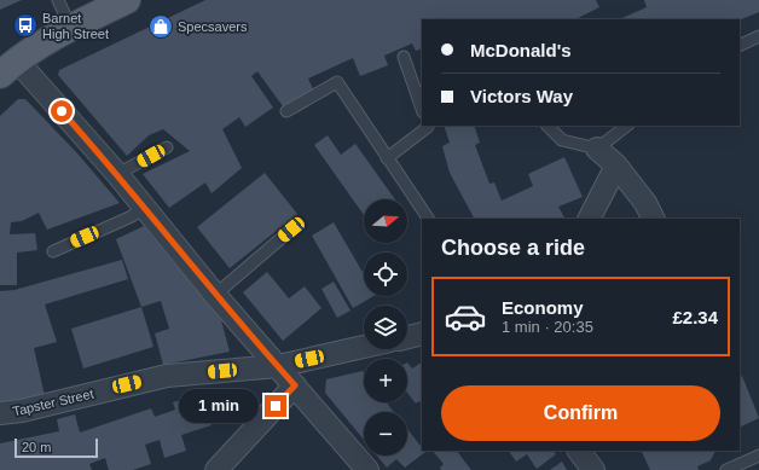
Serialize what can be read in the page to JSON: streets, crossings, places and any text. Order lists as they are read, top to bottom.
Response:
{
  "streets": {
    "street": ["Tapster Street"]
  },
  "places": {
    "bus stop": ["Barnet High Street"],
    "shop": ["Specsavers"]
  },
  "scale_bar": "20 m",
  "north": "right",
  "page": {
    "banner": ["McDonald's", "Victors Way"],
    "map_buttons": ["+", "−"],
    "heading": "Choose a ride",
    "list": [
      {
        "name": "Economy",
        "note": "1 min · 20:35",
        "value": "£2.34"
      }
    ],
    "buttons": "Confirm",
    "bubble": "1 min",
    "scale": "20 m"
  }
}
